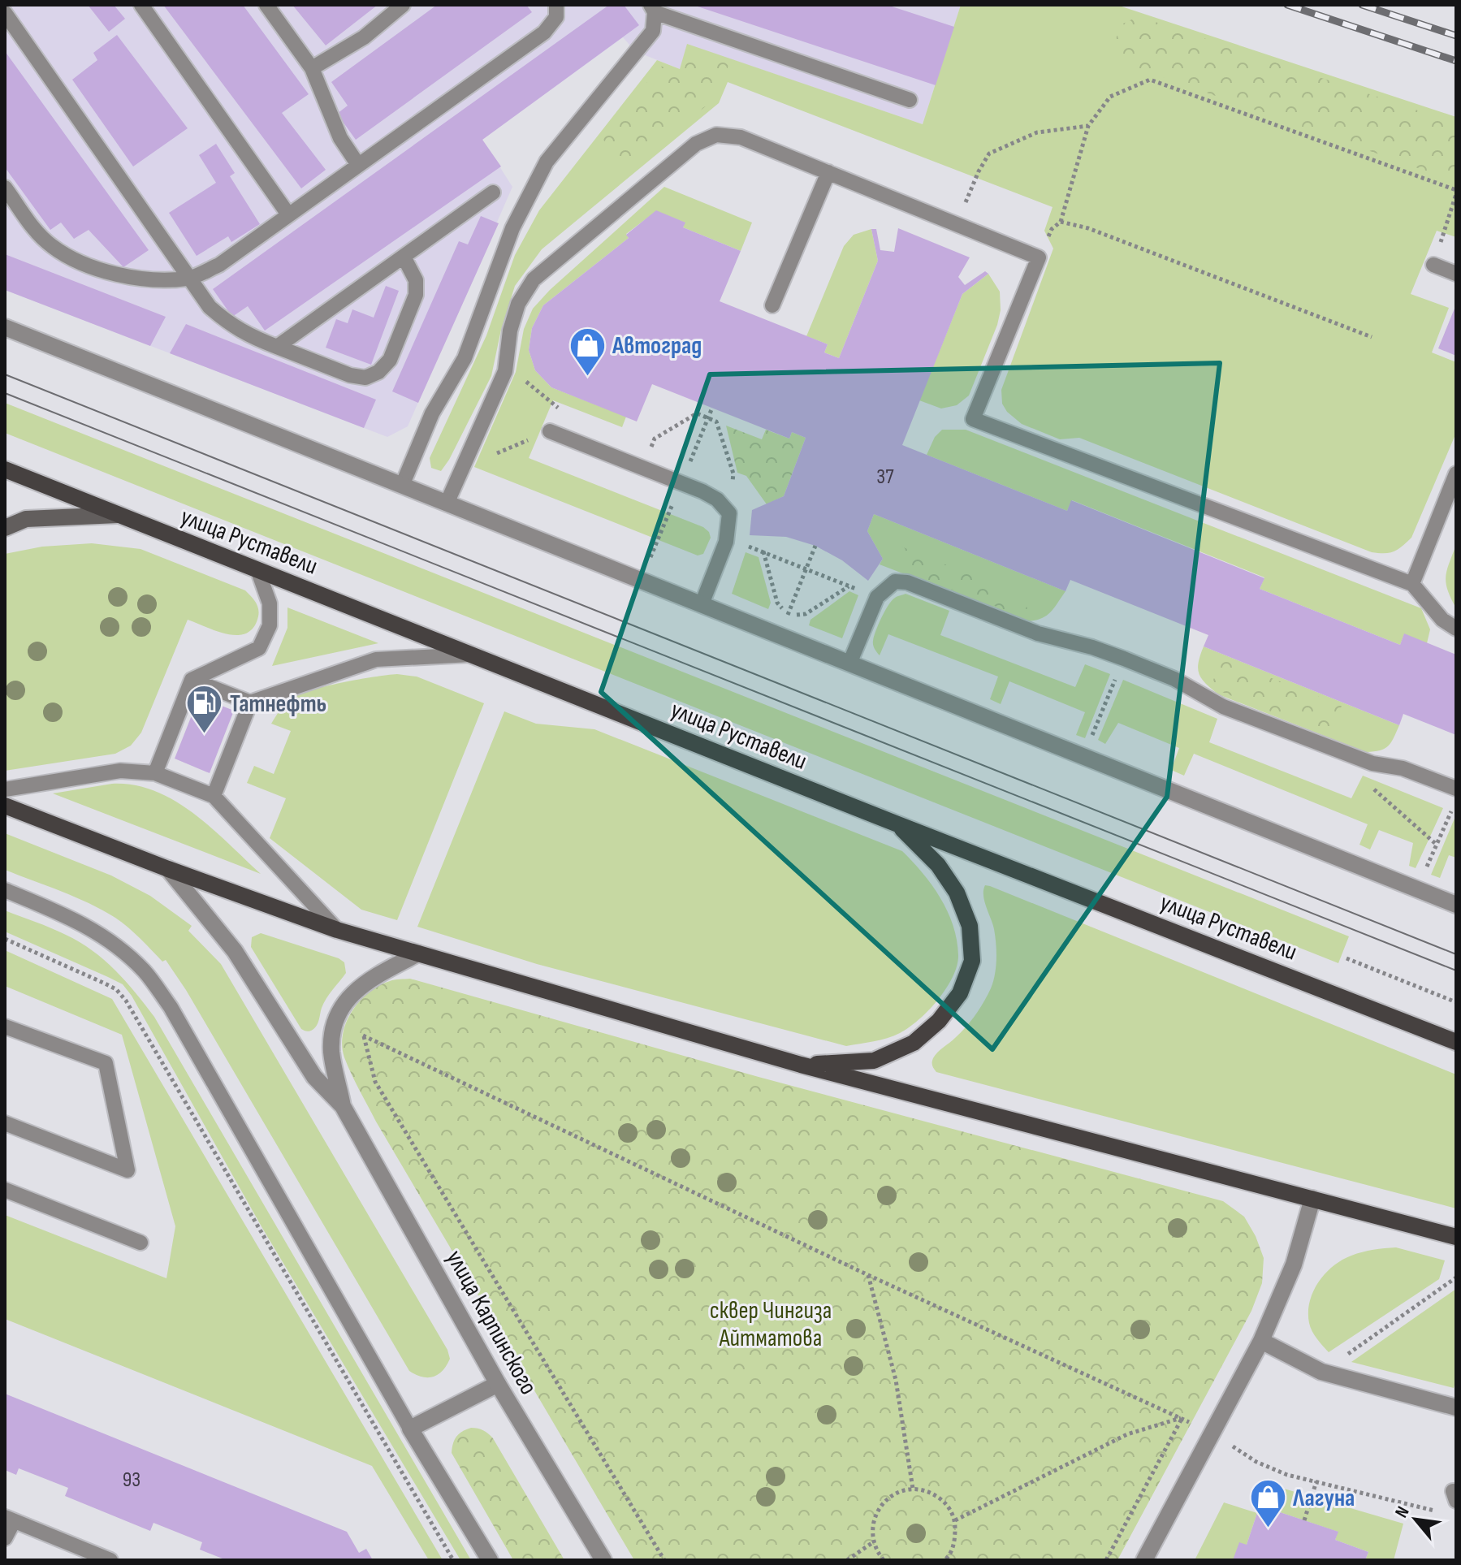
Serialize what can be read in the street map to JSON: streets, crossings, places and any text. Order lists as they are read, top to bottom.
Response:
{
  "streets": {
    "main road": ["улица Руставели"],
    "street": ["улица Карпинского"]
  },
  "parks": ["сквер Чингиза Айтматова"],
  "places": {
    "shop": ["Автоград", "Лагуна"],
    "fuel station": ["Татнефть"]
  },
  "house_numbers": ["37", "93"],
  "north": "top left"
}
